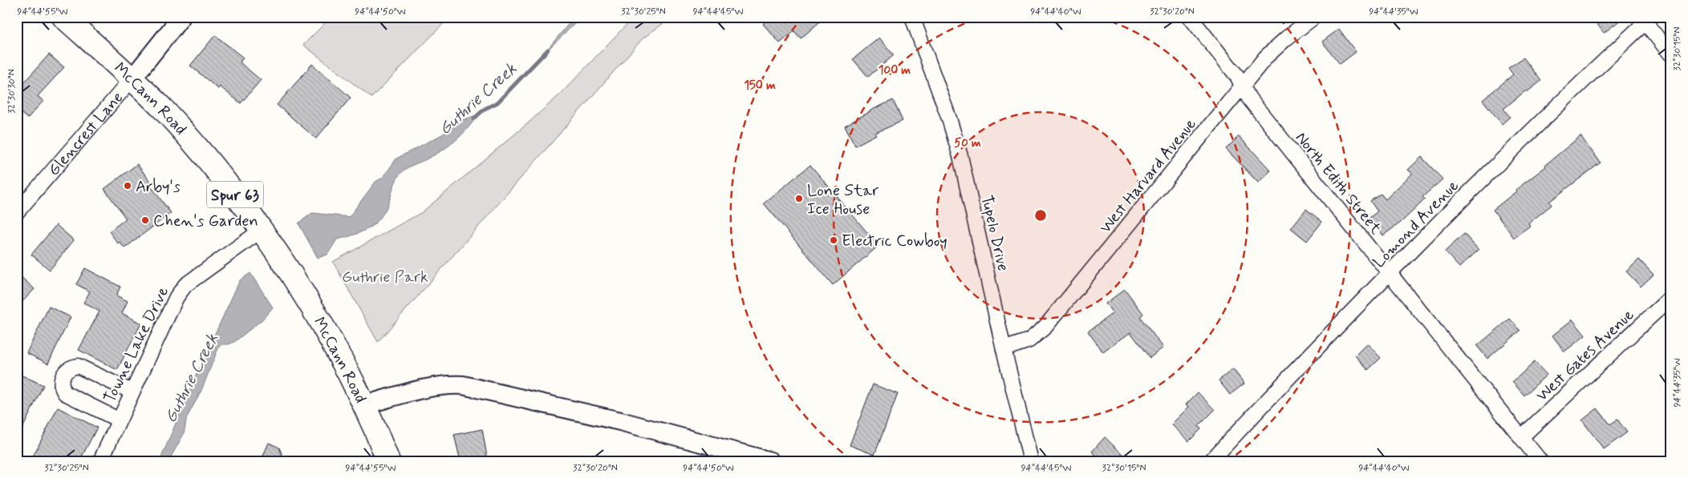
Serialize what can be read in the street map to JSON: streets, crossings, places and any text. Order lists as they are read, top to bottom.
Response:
{
  "streets": {
    "main road": ["McCann Road", "Spur 63"],
    "street": [
      "Glencrest Lane",
      "West Harvard Avenue",
      "North Edith Street",
      "Lomond Avenue",
      "Tupelo Drive",
      "Towne Lake Drive",
      "West Gates Avenue"
    ]
  },
  "crossings": [
    ["McCann Road", "Glencrest Lane"],
    ["McCann Road", "Spur 63"],
    ["McCann Road", "Towne Lake Drive"],
    ["West Harvard Avenue", "North Edith Street"],
    ["West Harvard Avenue", "Tupelo Drive"],
    ["North Edith Street", "Lomond Avenue"],
    ["North Edith Street", "West Gates Avenue"]
  ],
  "water": ["Guthrie Creek"],
  "parks": ["Guthrie Park"],
  "places": [
    "Arby's",
    "Lone Star Ice House",
    "Chen's Garden",
    "Electric Cowboy"
  ],
  "coordinates": [
    "94°44'55\"W",
    "94°44'50\"W",
    "32°30'25\"N",
    "94°44'45\"W",
    "94°44'40\"W",
    "32°30'20\"N",
    "94°44'35\"W",
    "32°30'15\"N",
    "32°30'30\"N"
  ],
  "rings": ["100 m", "150 m", "50 m"]
}
